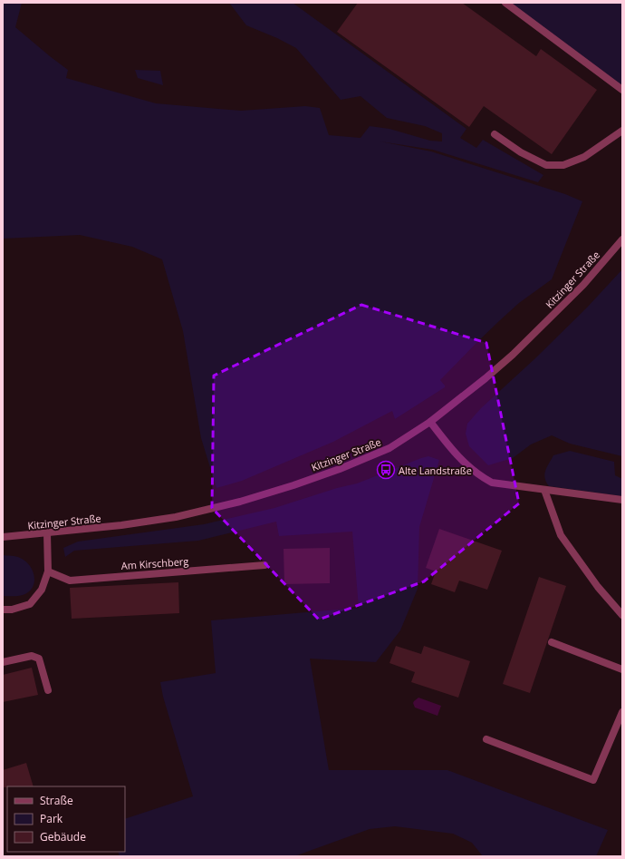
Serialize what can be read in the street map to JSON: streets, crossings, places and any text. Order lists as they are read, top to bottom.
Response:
{
  "streets": {
    "street": ["Kitzinger Straße", "Am Kirschberg"]
  },
  "places": {
    "bus stop": ["Alte Landstraße"]
  },
  "legend": ["Straße", "Park", "Gebäude"]
}
